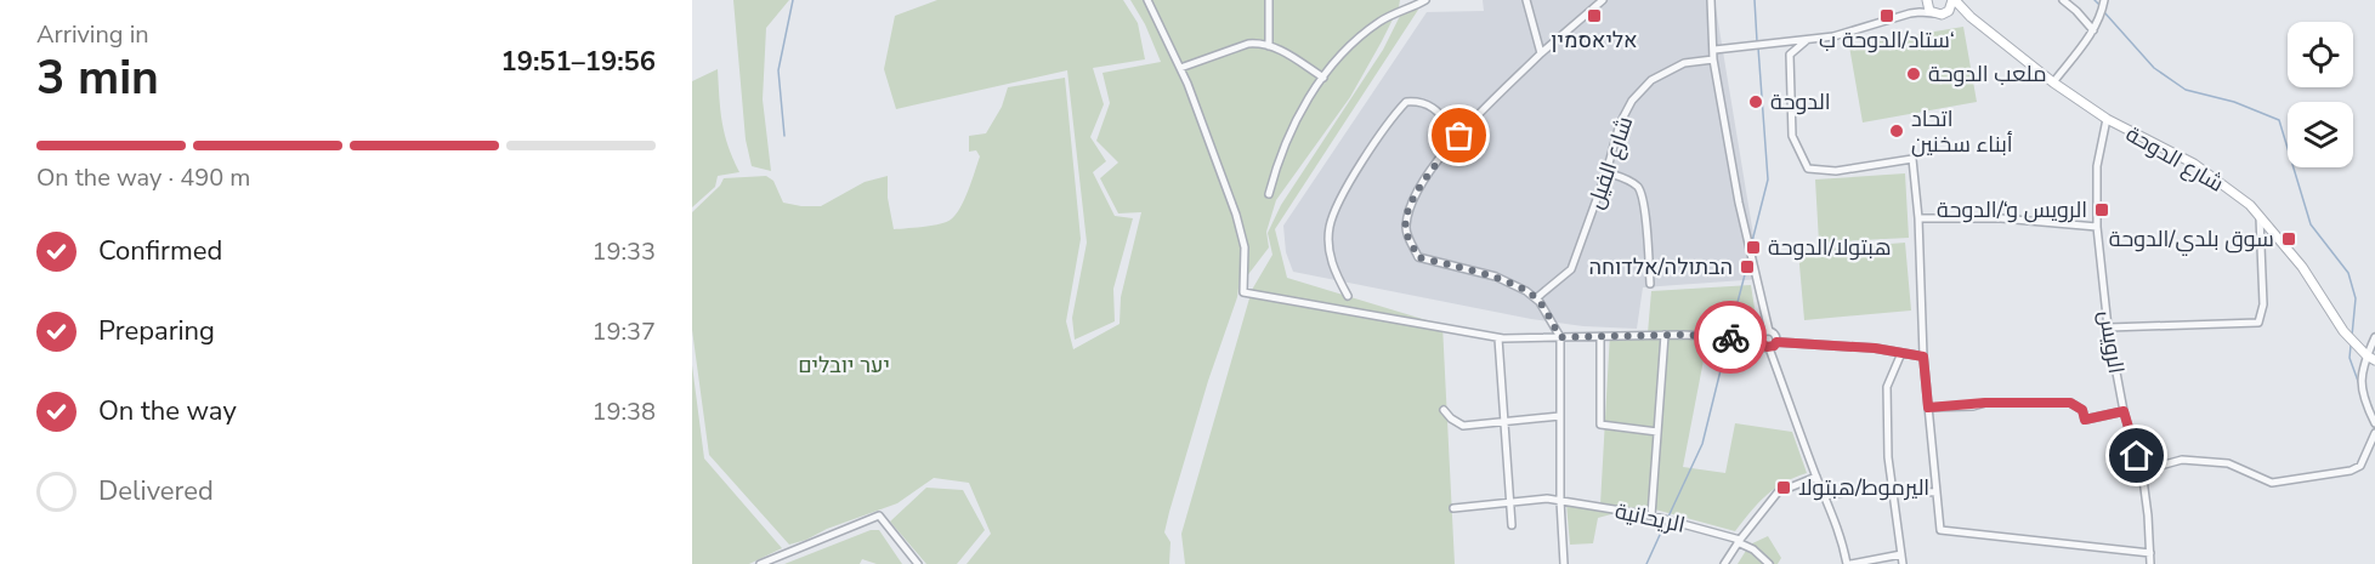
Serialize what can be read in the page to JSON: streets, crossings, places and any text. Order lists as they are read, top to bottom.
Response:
{
  "streets": {
    "street": [
      "شارع الدوحة",
      "شارع الفيل",
      "الرويس",
      "الريحانية"
    ]
  },
  "crossings": [
    ["شارع الدوحة", "الرويس"]
  ],
  "parks": ["יער יובלים"],
  "places": {
    "transit": [
      "אליאסמין",
      "ستاد/الدوحة ب‘",
      "الرويس و‘/الدوحة",
      "سوق بلدي/الدوحة",
      "هبتولا/الدوحة",
      "הבתולה/אלדוחה",
      "اليرموط/هبتولا"
    ],
    "other": ["ملعب الدوحة", "الدوحة", "اتحاد أبناء سخنين"]
  },
  "page": {
    "heading": ["3 min", "Arriving in", "19:51–19:56"],
    "bar": "On the way · 490 m",
    "list": [
      ["Confirmed", "19:33"],
      ["Preparing", "19:37"],
      ["On the way", "19:38"],
      "Delivered"
    ]
  }
}
